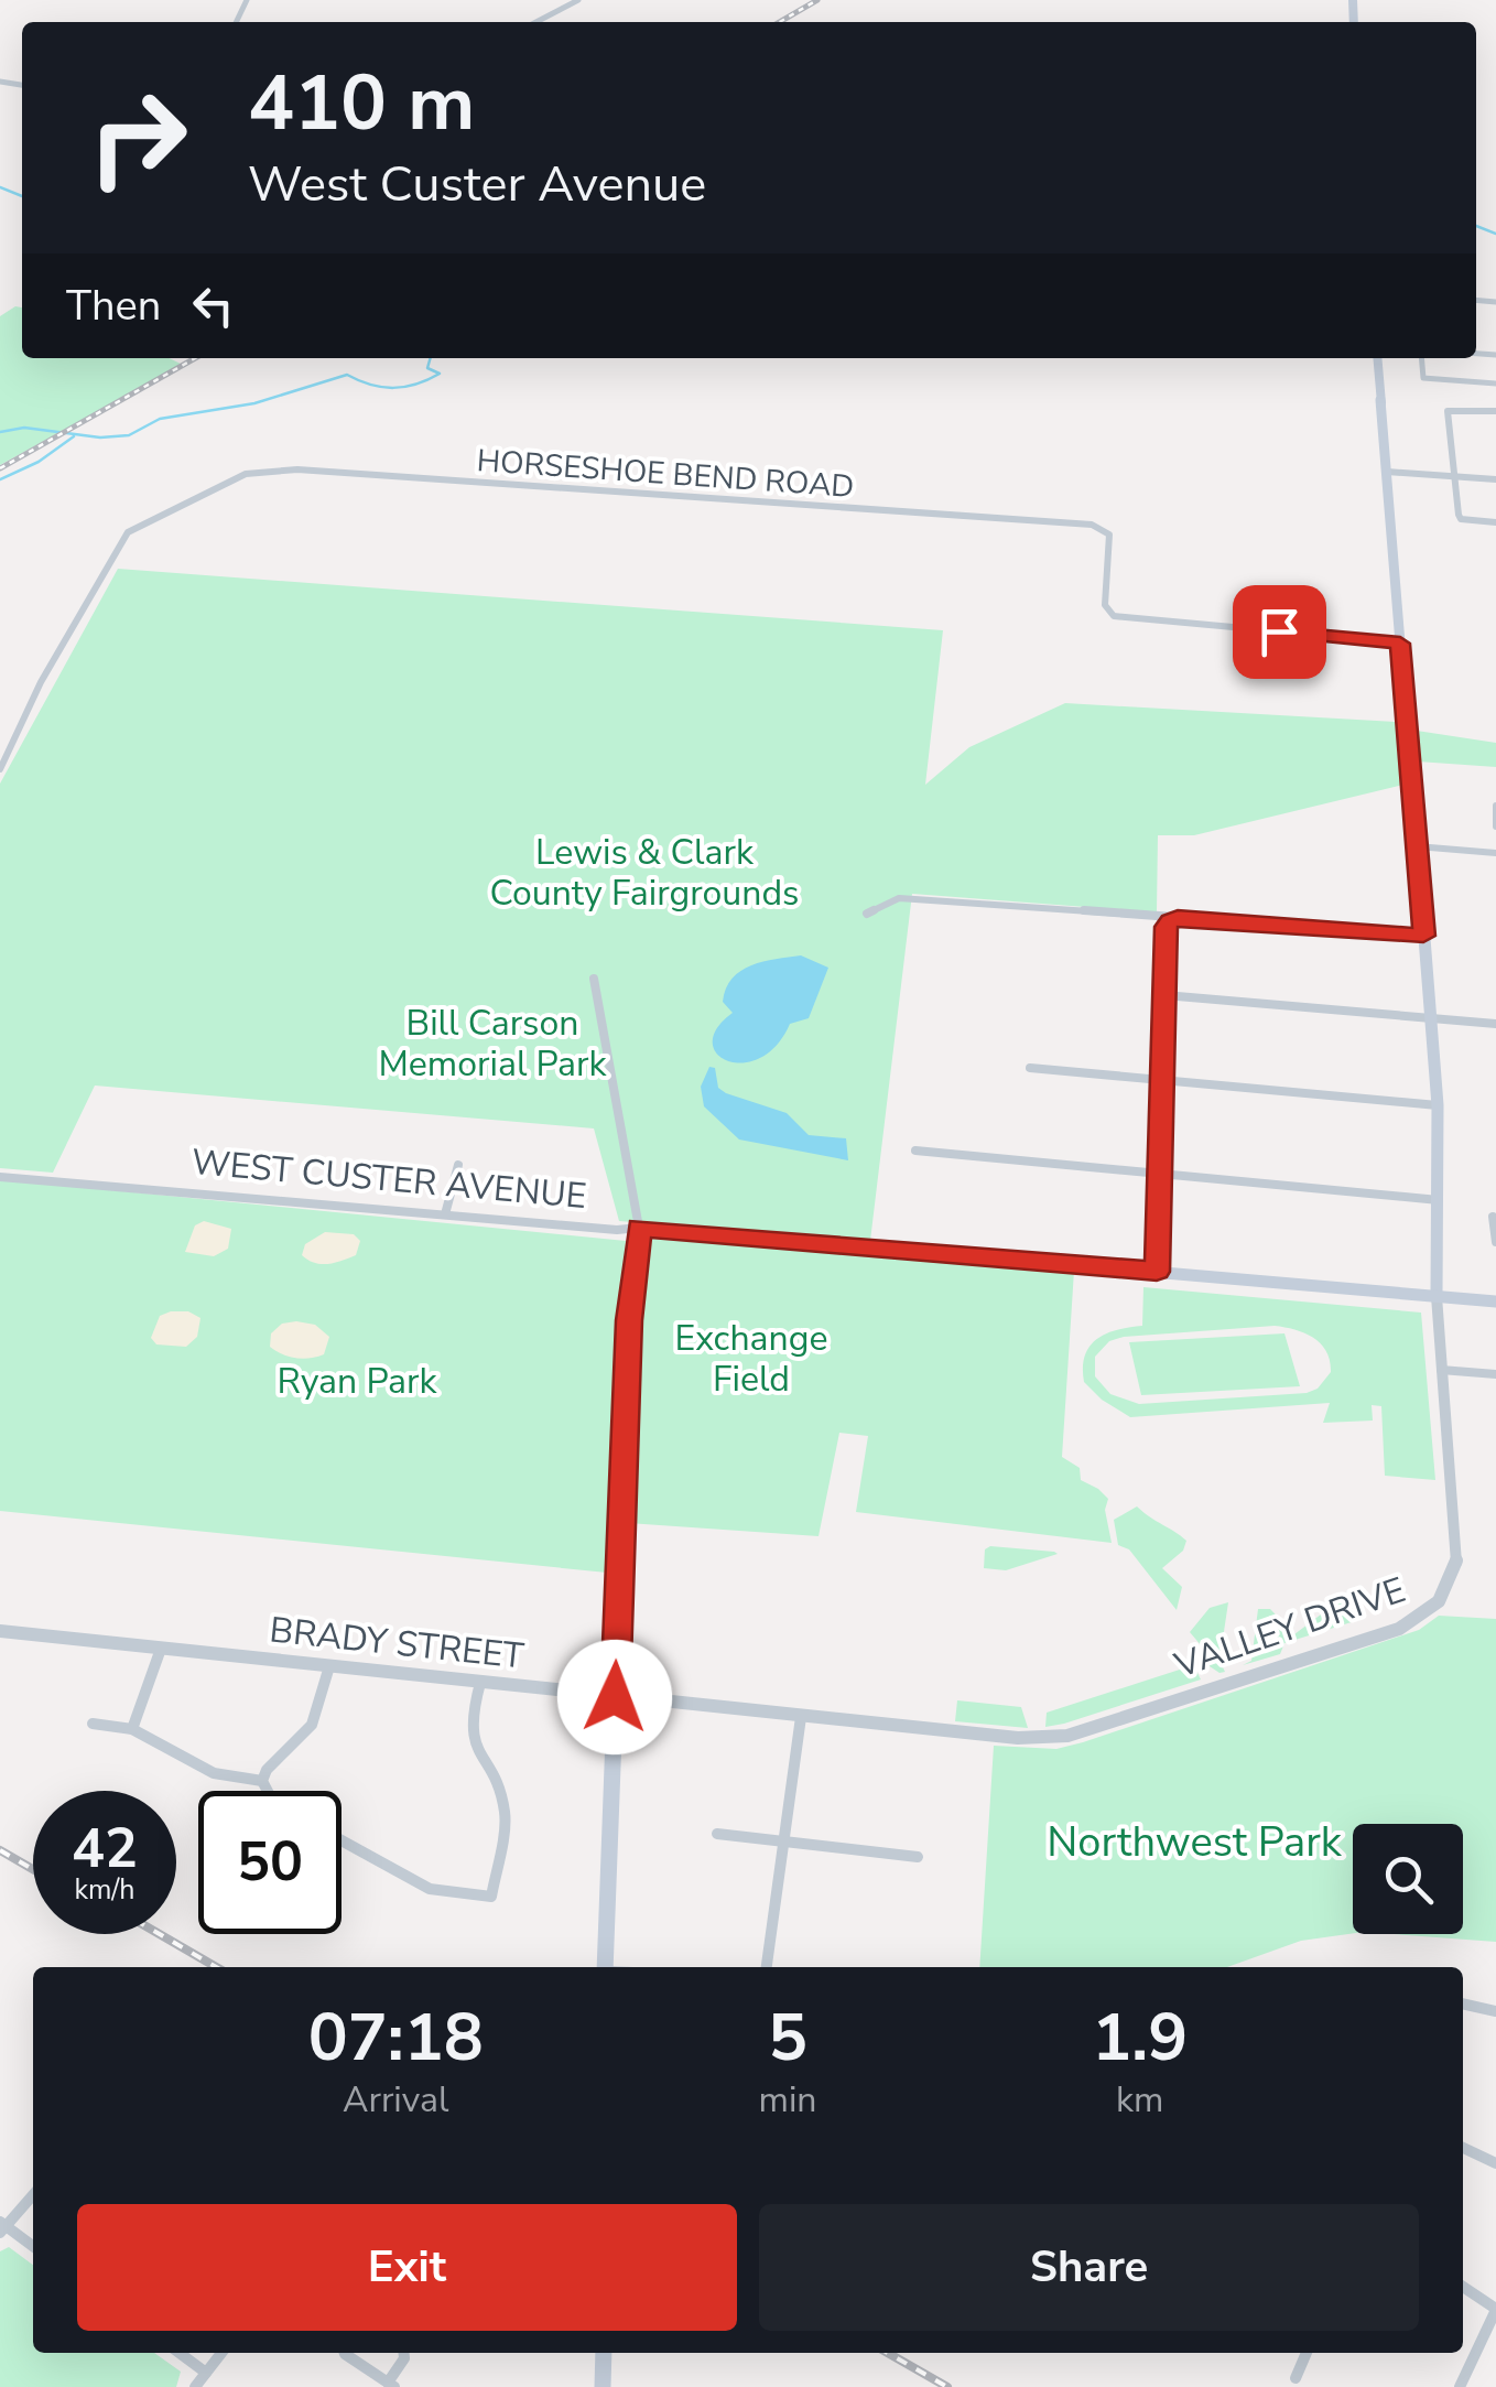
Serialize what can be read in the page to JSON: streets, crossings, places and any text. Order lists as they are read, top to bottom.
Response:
{
  "streets": {
    "main road": ["WEST CUSTER AVENUE"],
    "street": ["HORSESHOE BEND ROAD", "VALLEY DRIVE", "BRADY STREET"]
  },
  "crossings": [
    ["WEST CUSTER AVENUE", "VALLEY DRIVE"],
    ["VALLEY DRIVE", "BRADY STREET"]
  ],
  "parks": [
    "Lewis & Clark County Fairgrounds",
    "Bill Carson Memorial Park",
    "Exchange Field",
    "Ryan Park",
    "Northwest Park"
  ],
  "page": {
    "turn": ["410 m", "West Custer Avenue"],
    "then": "Then",
    "speed": "42 km/h",
    "limit": "50",
    "eta": [
      "07:18",
      "Arrival",
      "5",
      "min",
      "1.9",
      "km"
    ],
    "buttons": ["Exit", "Share"]
  }
}
